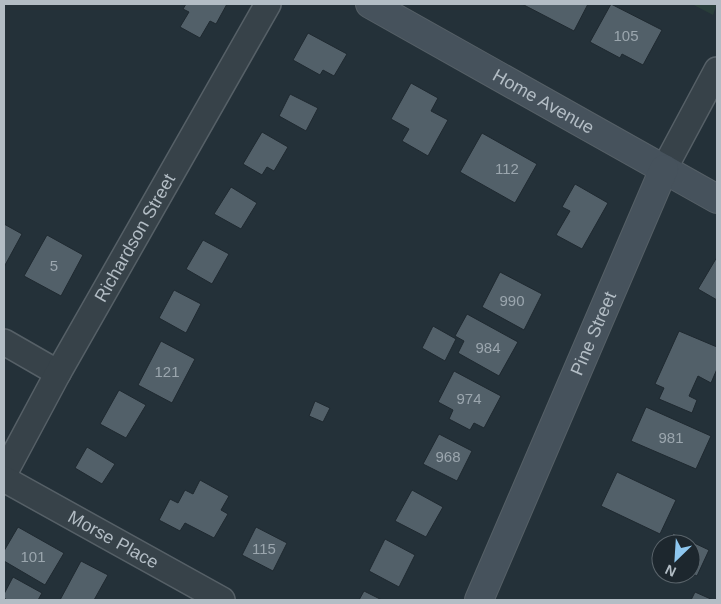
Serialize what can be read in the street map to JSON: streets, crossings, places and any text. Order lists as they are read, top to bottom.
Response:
{
  "streets": {
    "main road": ["Home Avenue", "Pine Street"],
    "street": ["Richardson Street", "Morse Place"]
  },
  "crossings": [
    ["Home Avenue", "Pine Street"]
  ],
  "house_numbers": [
    "105",
    "112",
    "5",
    "990",
    "984",
    "121",
    "974",
    "981",
    "968",
    "115",
    "101"
  ],
  "north": "bottom left"
}
